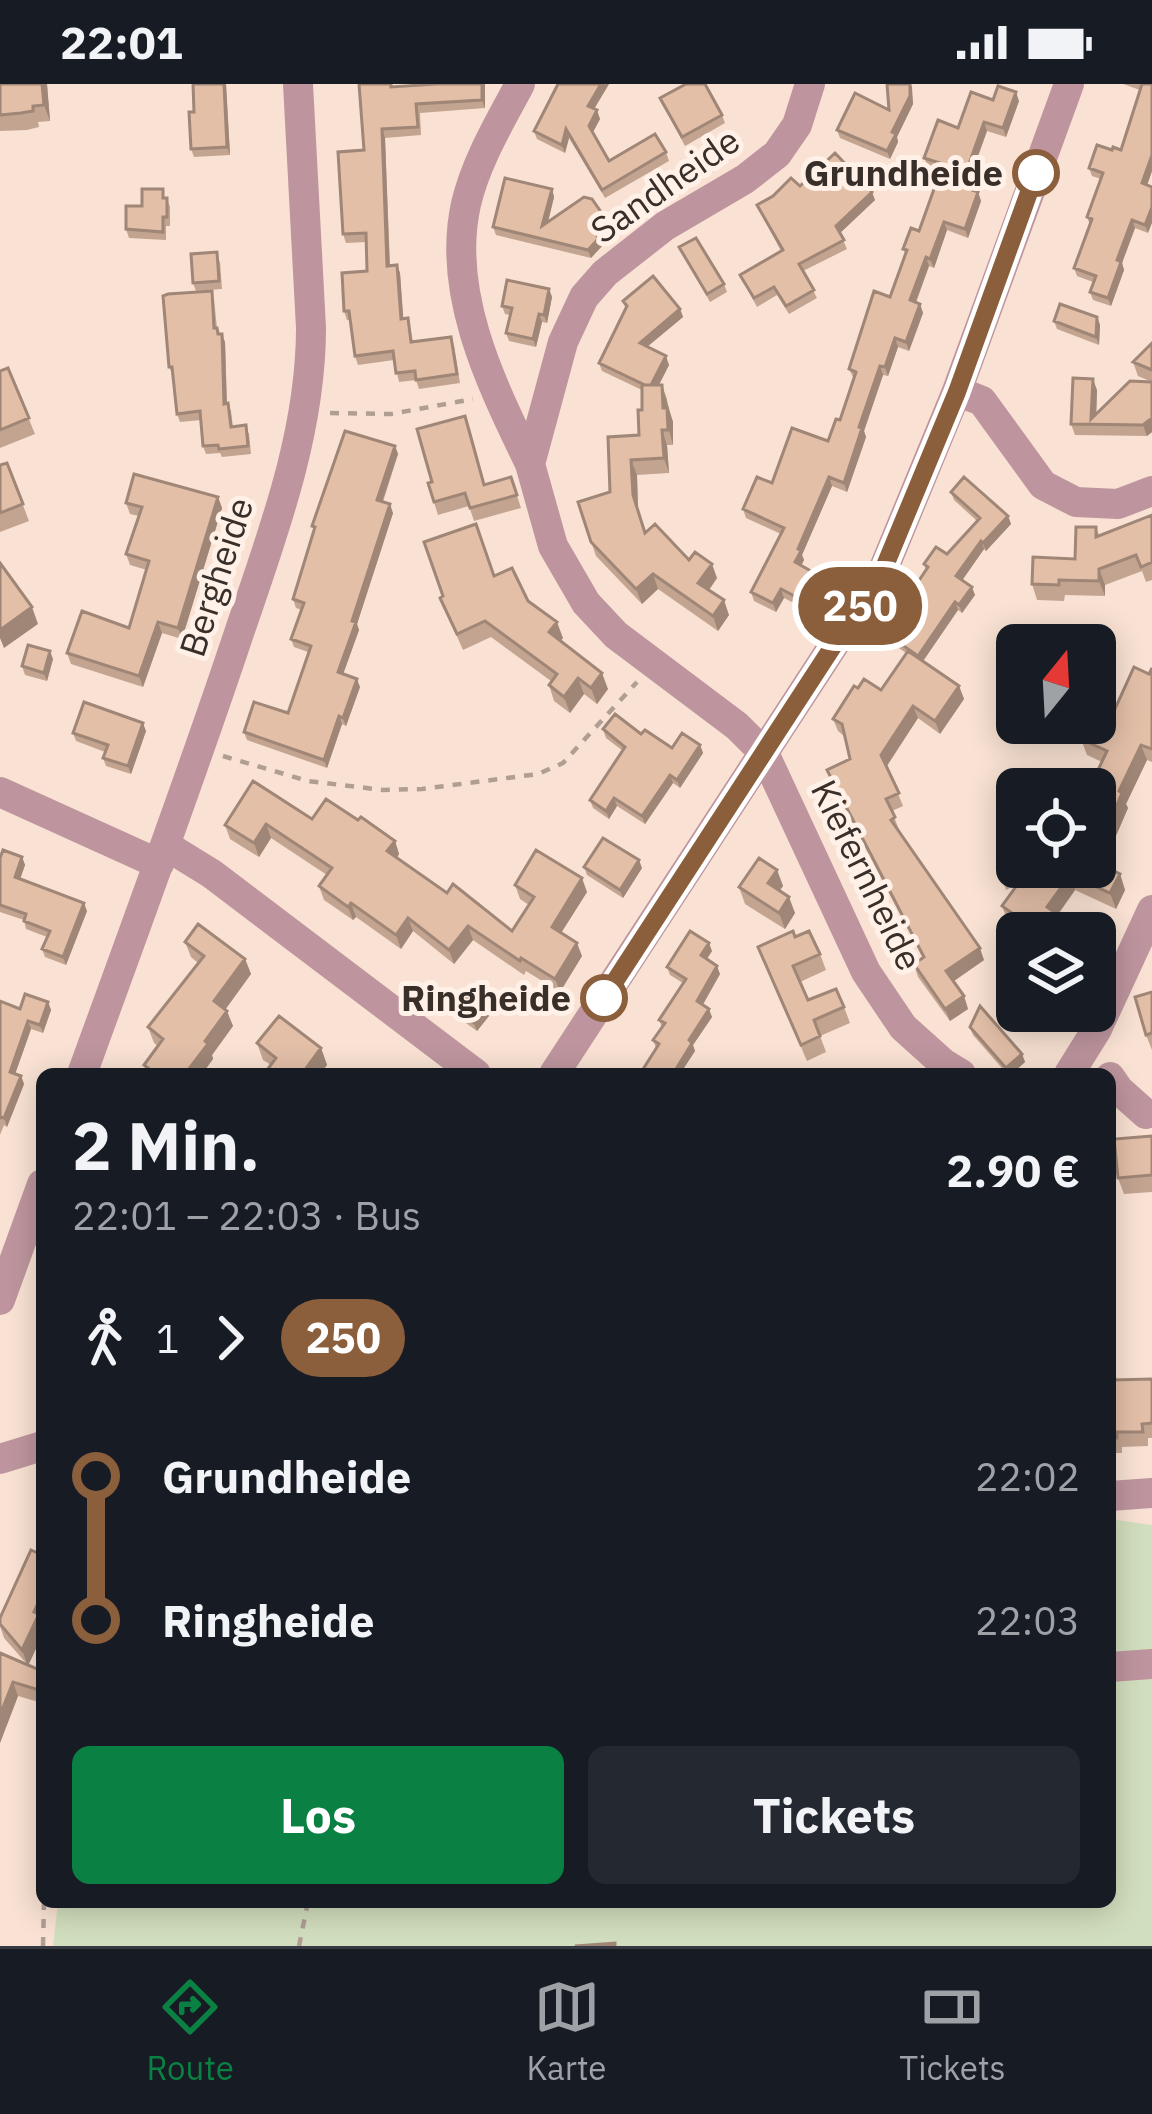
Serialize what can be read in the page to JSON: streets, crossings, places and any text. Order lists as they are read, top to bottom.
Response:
{
  "streets": {
    "street": ["Sandheide", "Bergheide", "Kiefernheide"]
  },
  "crossings": [
    ["Sandheide", "Kiefernheide"]
  ],
  "places": ["Grundheide", "Ringheide"],
  "lines": ["bus line 250"],
  "north": "top",
  "page": {
    "status": "22:01",
    "on_map": "250",
    "heading": ["2 Min.", "22:01 – 22:03 · Bus", "2.90 €"],
    "legs": ["1", "250"],
    "list": [
      {
        "name": "Grundheide",
        "value": "22:02"
      },
      {
        "name": "Ringheide",
        "value": "22:03"
      }
    ],
    "buttons": ["Los", "Tickets"],
    "tabs": ["Route", "Karte", "Tickets"]
  }
}
